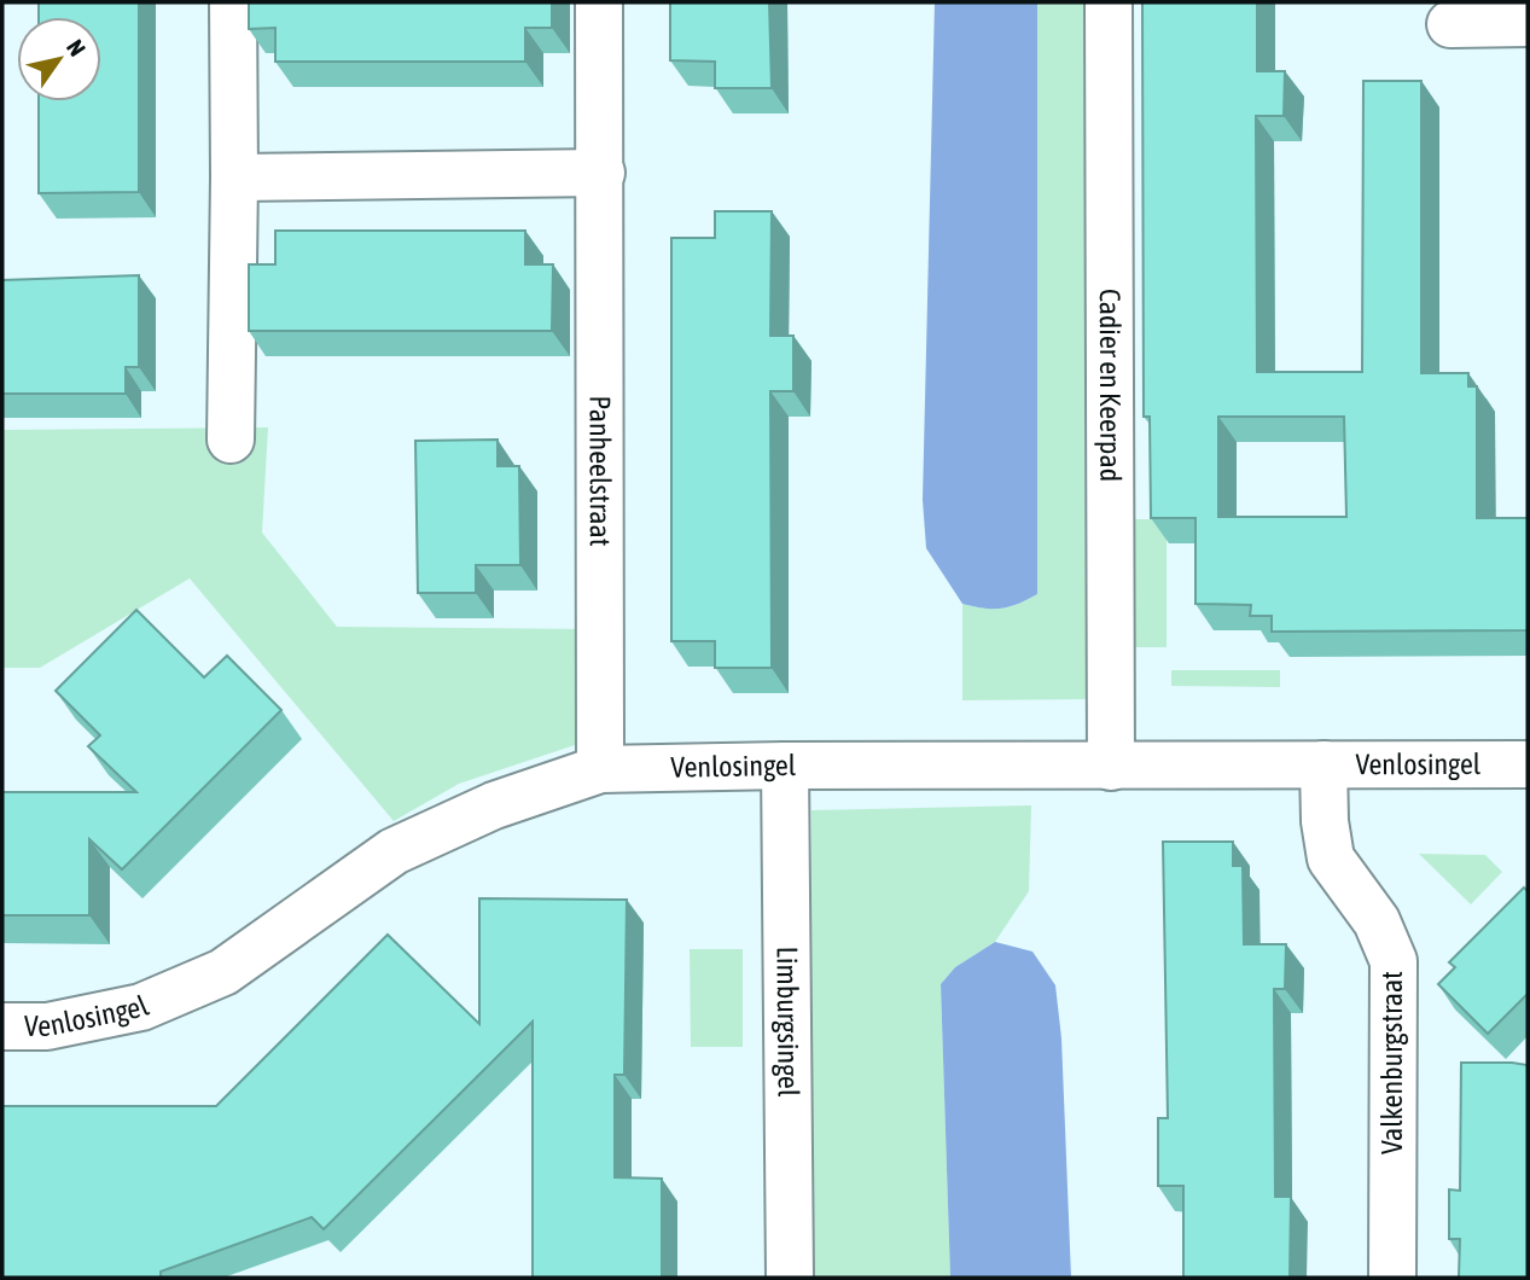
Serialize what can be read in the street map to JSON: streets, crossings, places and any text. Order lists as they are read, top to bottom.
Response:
{
  "streets": {
    "street": [
      "Cadier en Keerpad",
      "Panheelstraat",
      "Venlosingel",
      "Limburgsingel",
      "Valkenburgstraat"
    ]
  },
  "crossings": [
    ["Cadier en Keerpad", "Venlosingel"],
    ["Panheelstraat", "Venlosingel"],
    ["Venlosingel", "Limburgsingel"],
    ["Venlosingel", "Valkenburgstraat"]
  ],
  "north": "top right"
}
